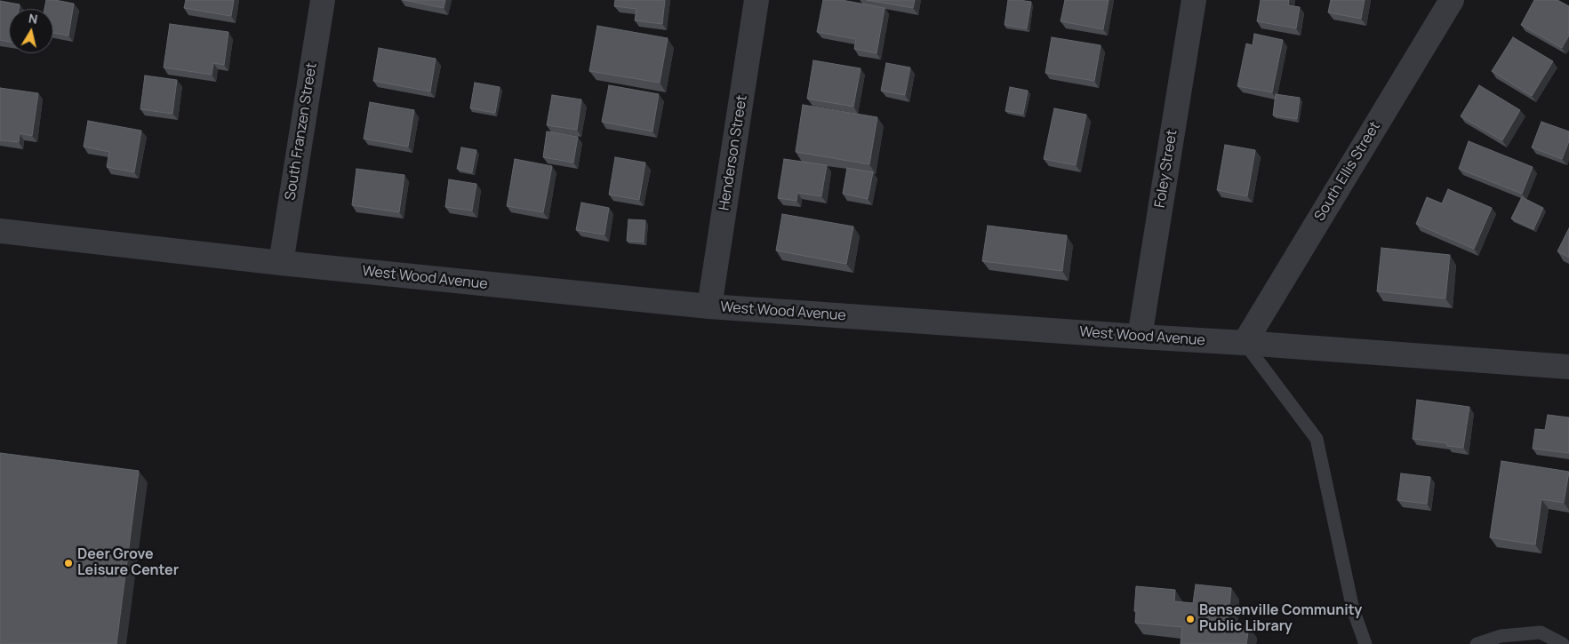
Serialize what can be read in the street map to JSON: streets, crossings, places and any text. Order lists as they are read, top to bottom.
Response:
{
  "streets": {
    "street": [
      "South Franzen Street",
      "Henderson Street",
      "Foley Street",
      "South Ellis Street",
      "West Wood Avenue"
    ]
  },
  "crossings": [
    ["South Franzen Street", "West Wood Avenue"],
    ["Henderson Street", "West Wood Avenue"],
    ["Foley Street", "West Wood Avenue"],
    ["South Ellis Street", "West Wood Avenue"]
  ],
  "places": ["Deer Grove Leisure Center", "Bensenville Community Public Library"],
  "north": "top"
}
